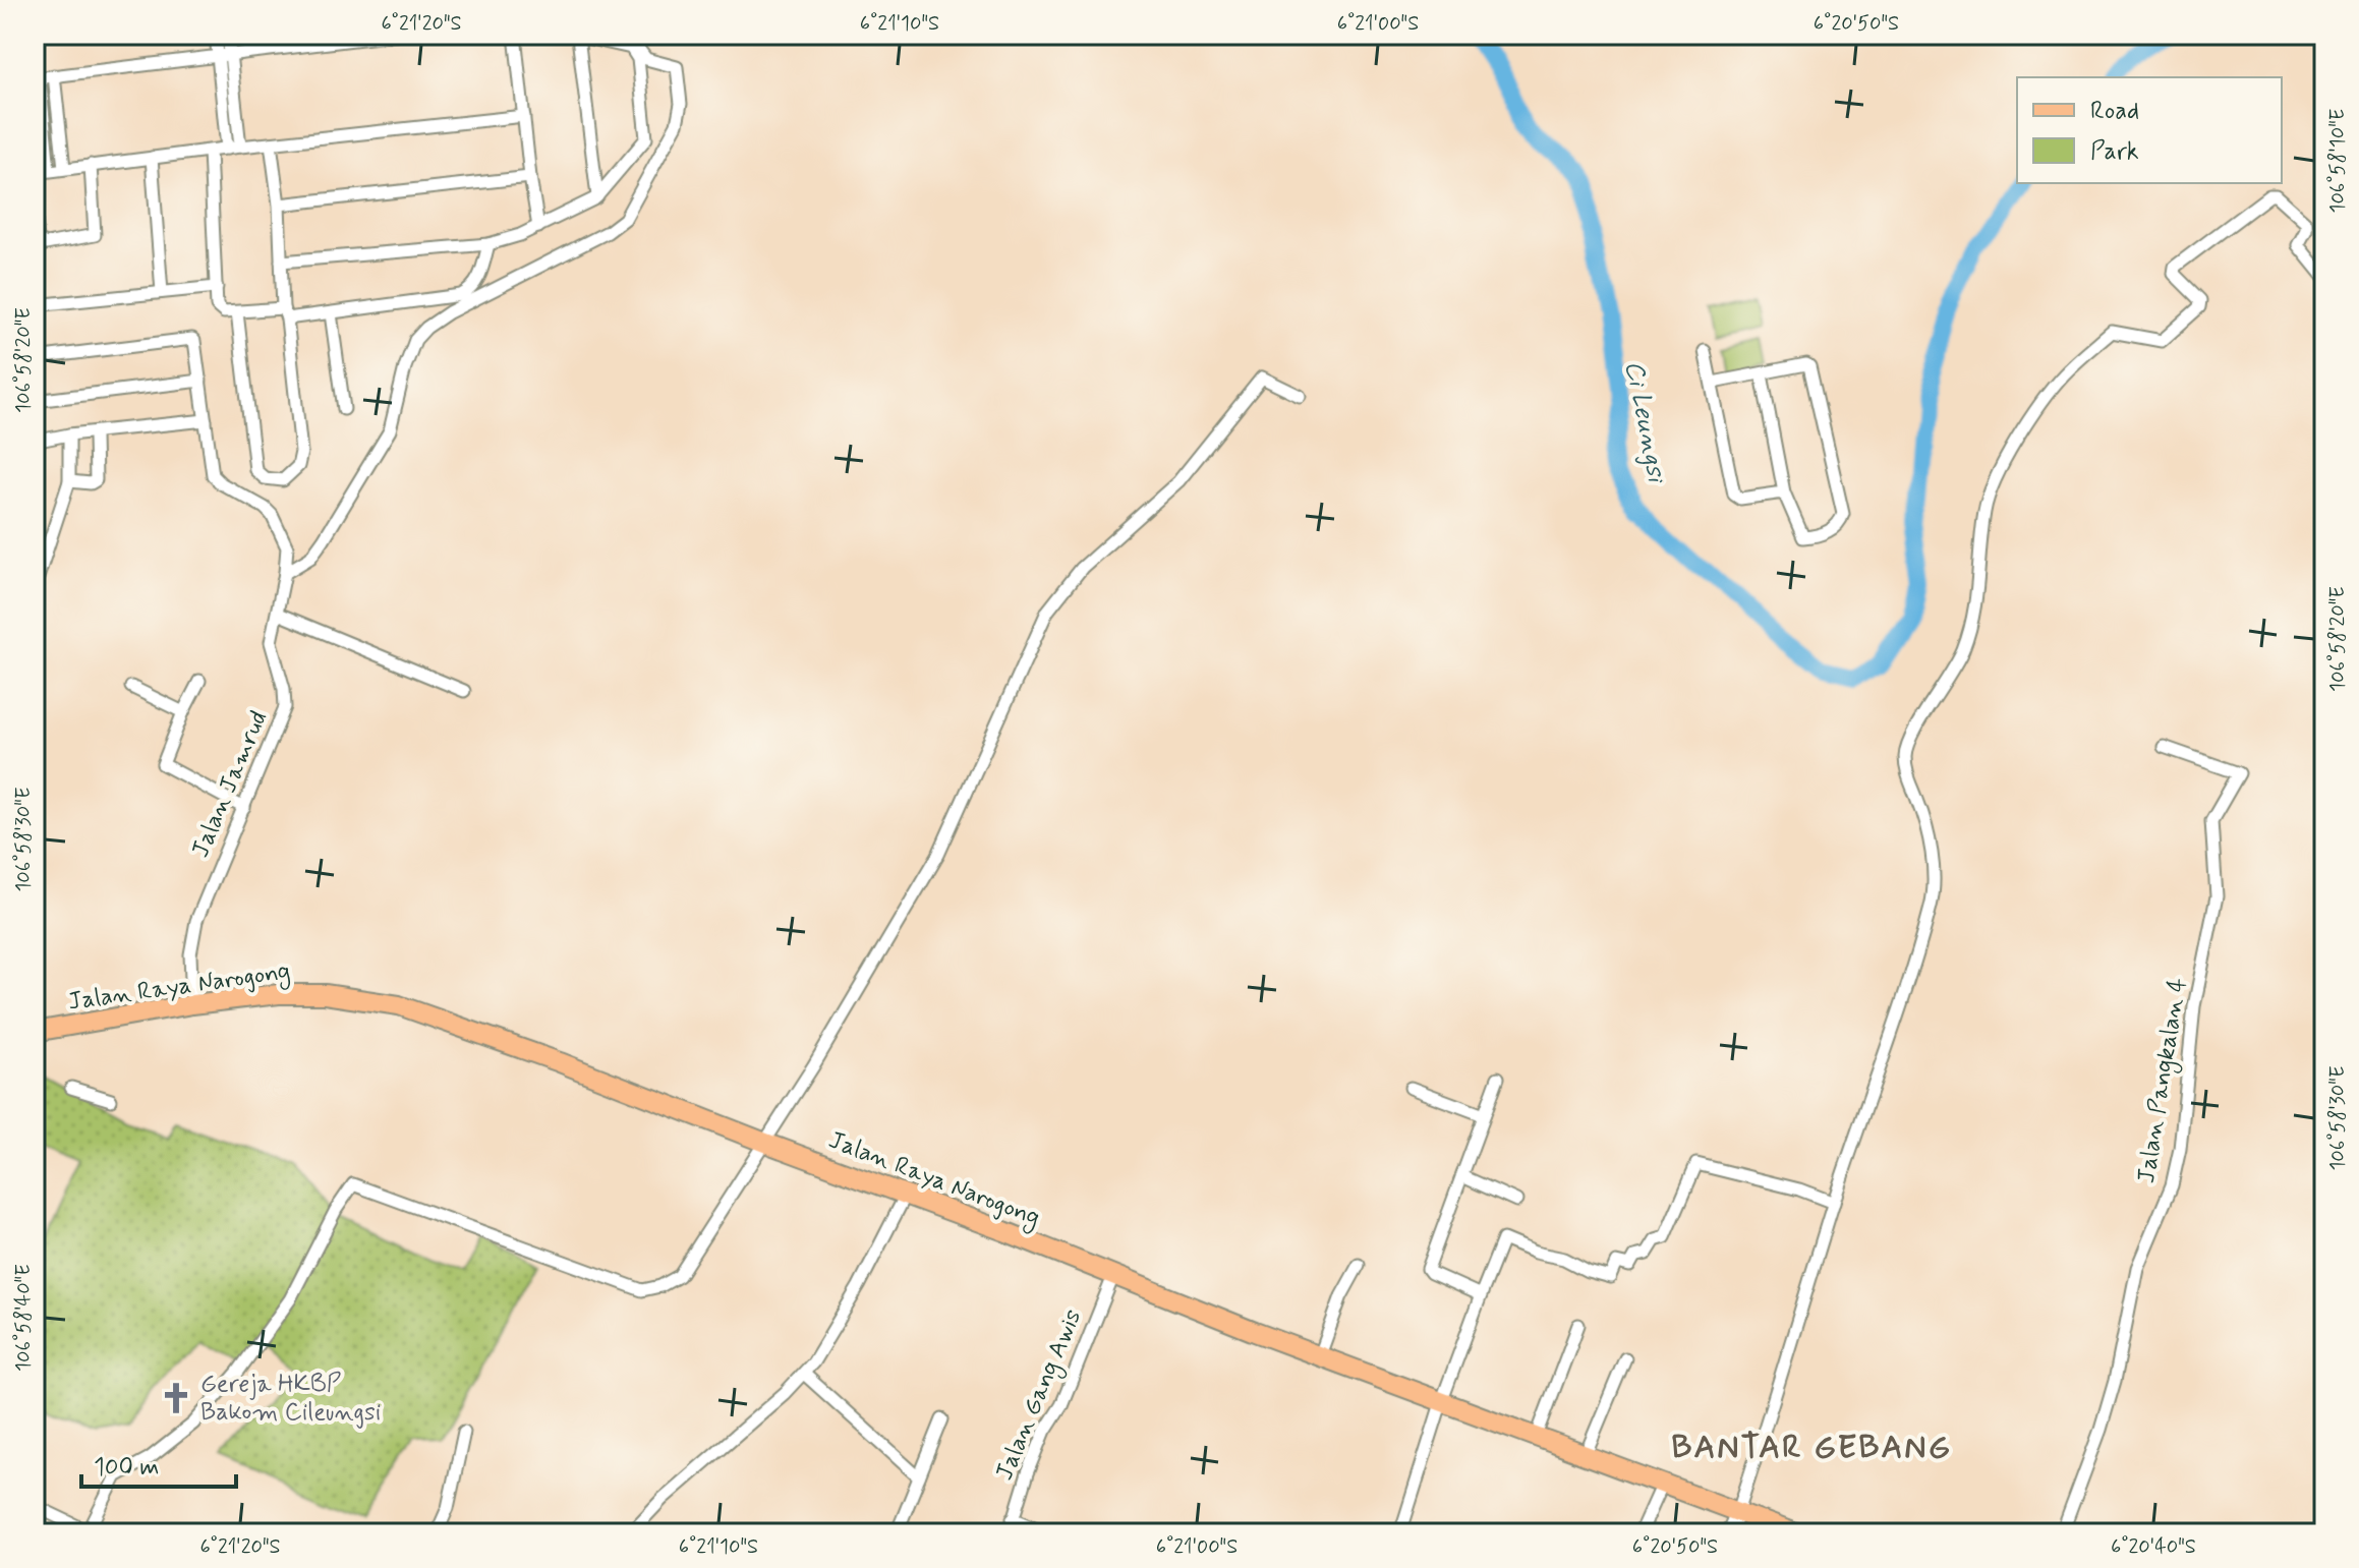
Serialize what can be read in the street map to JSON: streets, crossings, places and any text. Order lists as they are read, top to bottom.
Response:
{
  "streets": {
    "main road": ["Jalan Raya Narogong"],
    "street": ["Jalan Jamrud", "Jalan Pangkalan 4", "Jalan Gang Awis"]
  },
  "crossings": [
    ["Jalan Jamrud", "Jalan Raya Narogong"],
    ["Jalan Raya Narogong", "Jalan Gang Awis"]
  ],
  "districts": ["BANTAR GEBANG"],
  "water": ["Ci Leungsi"],
  "places": {
    "church": ["Gereja HKBP Bakom Cileungsi"]
  },
  "legend": ["Road", "Park"],
  "scale_bar": "100 m",
  "coordinates": [
    "6°21'20\"S",
    "6°21'10\"S",
    "6°21'00\"S",
    "6°20'50\"S",
    "106°58'10\"E",
    "106°58'20\"E",
    "106°58'30\"E",
    "106°58'40\"E",
    "6°20'40\"S"
  ]
}
